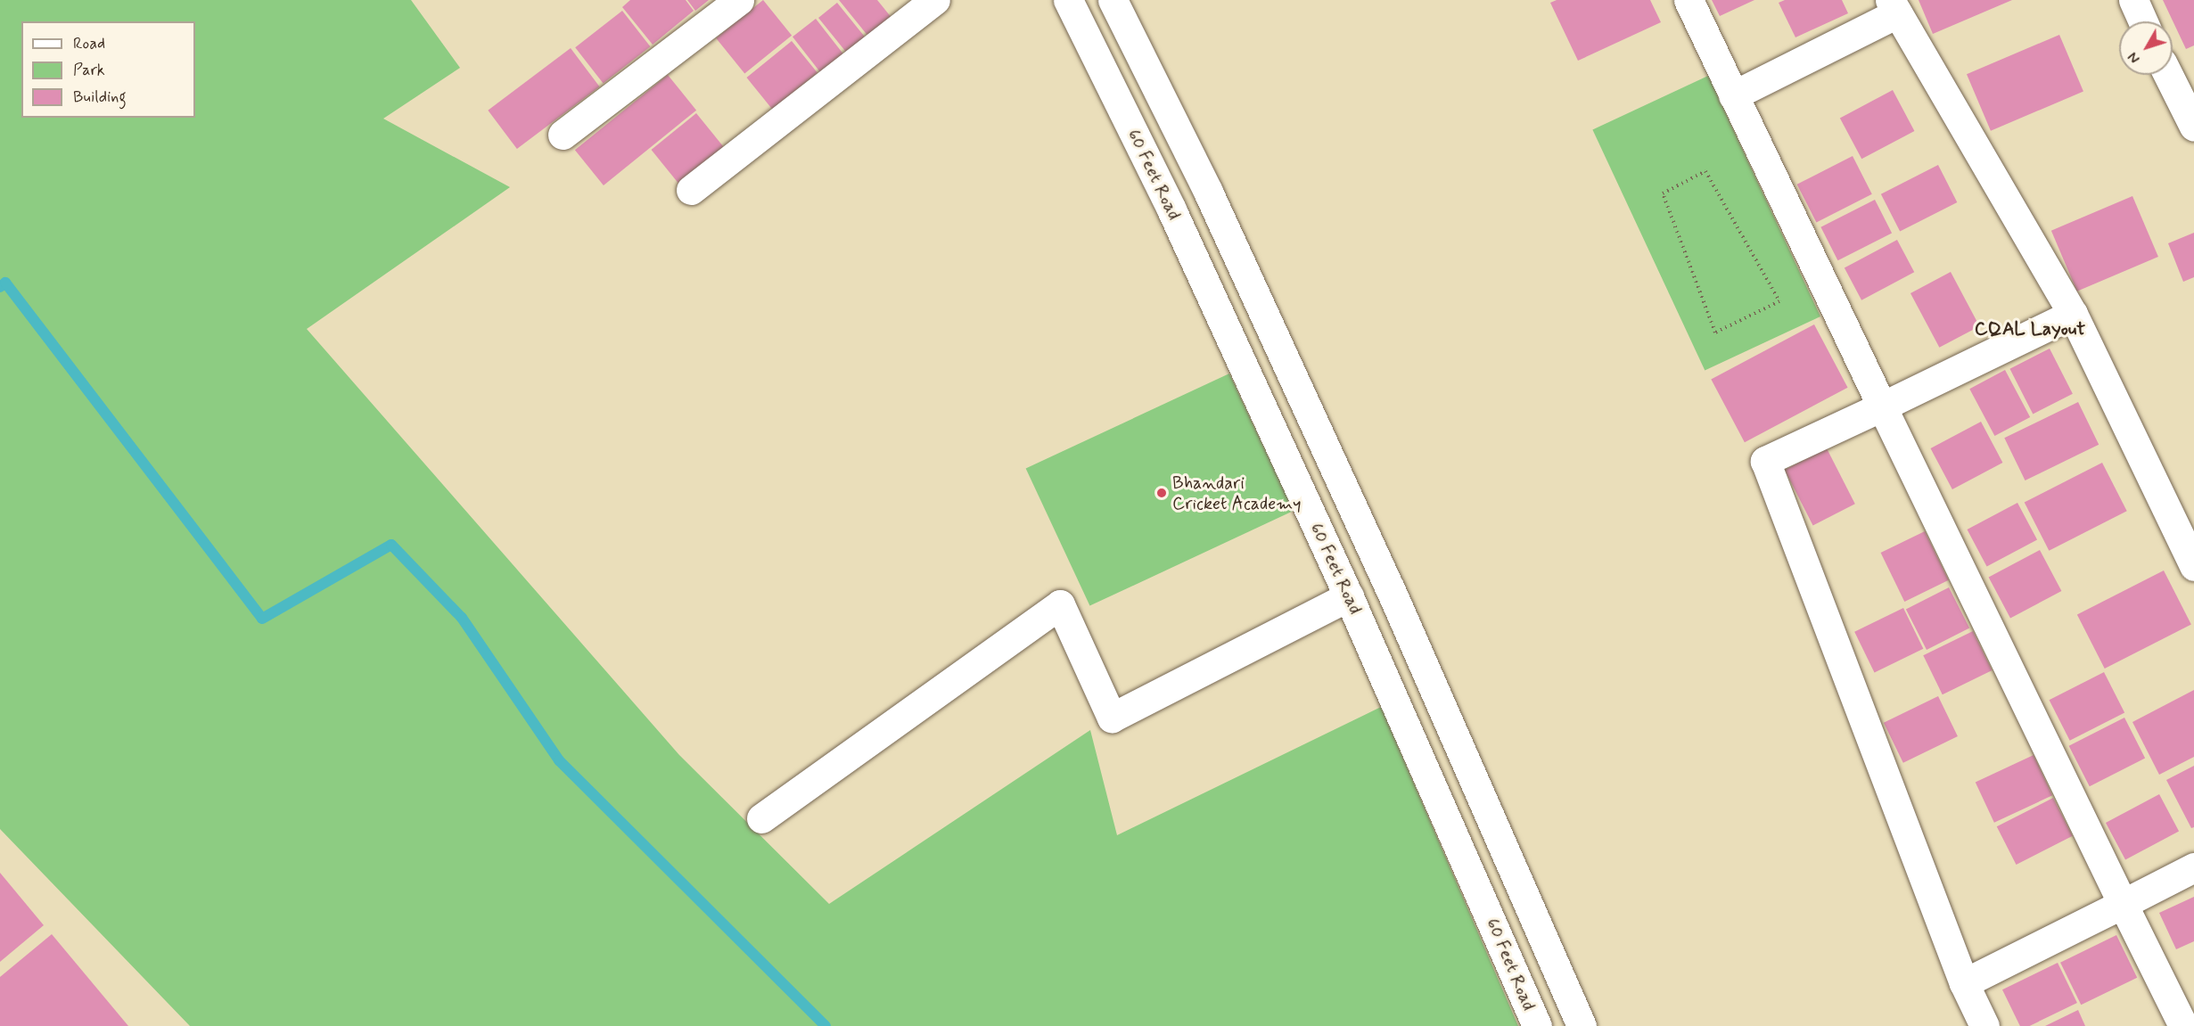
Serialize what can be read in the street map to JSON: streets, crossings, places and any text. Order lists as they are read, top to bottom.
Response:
{
  "streets": {
    "street": ["60 Feet Road"]
  },
  "districts": ["CQAL Layout"],
  "places": ["Bhandari Cricket Academy"],
  "legend": ["Road", "Park", "Building"],
  "north": "bottom left"
}
